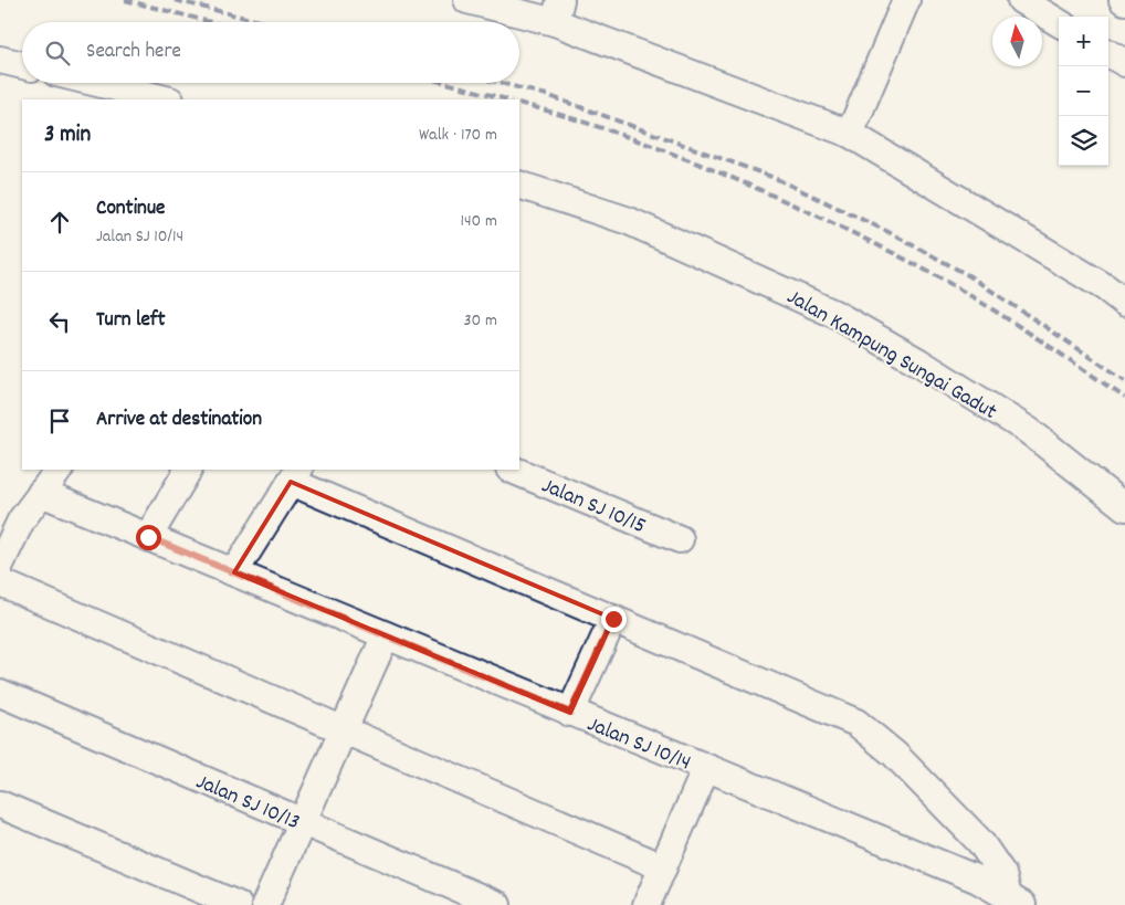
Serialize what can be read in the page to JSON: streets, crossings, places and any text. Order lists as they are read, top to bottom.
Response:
{
  "streets": {
    "street": [
      "Jalan Kampung Sungai Gadut",
      "Jalan SJ 10/15",
      "Jalan SJ 10/14",
      "Jalan SJ 10/13"
    ]
  },
  "north": "top",
  "page": {
    "map_buttons": ["+", "−"],
    "search": "Search here",
    "heading": ["3 min", "Walk · 170 m"],
    "list": [
      ["Continue", "Jalan SJ 10/14", "140 m"],
      ["Turn left", "30 m"],
      "Arrive at destination"
    ]
  }
}
